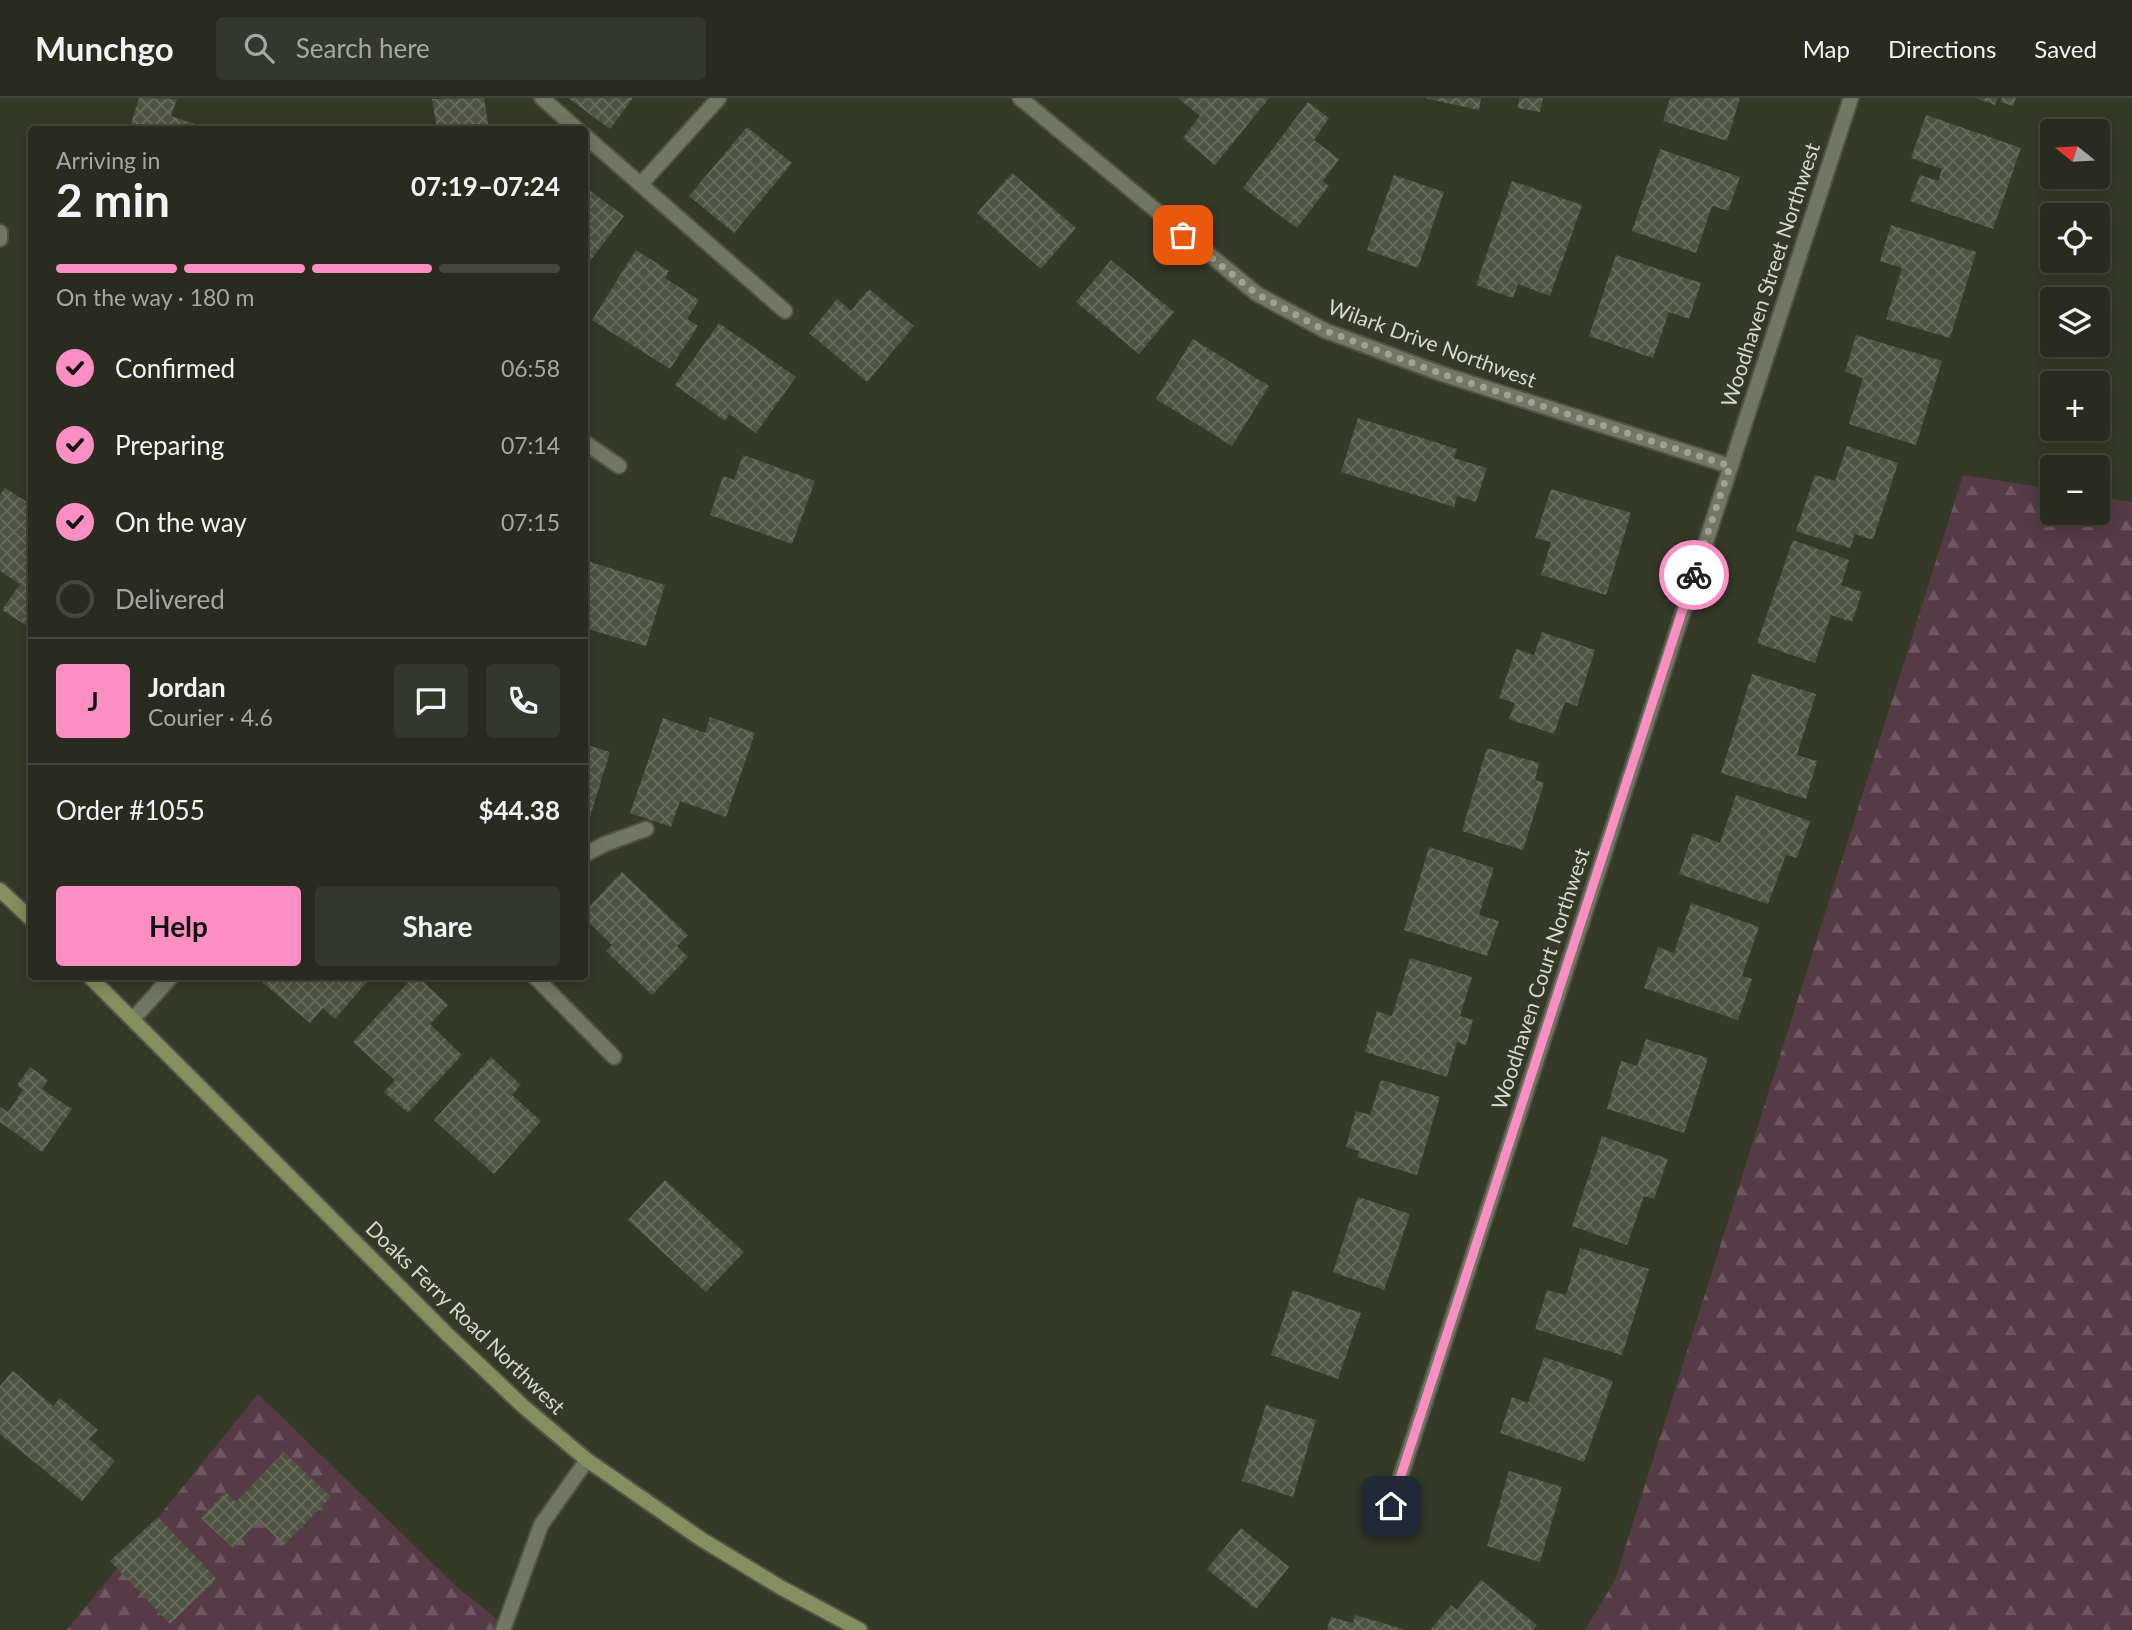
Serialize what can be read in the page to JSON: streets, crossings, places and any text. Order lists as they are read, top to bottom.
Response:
{
  "streets": {
    "main road": ["Doaks Ferry Road Northwest"],
    "street": ["Woodhaven Street Northwest", "Wilark Drive Northwest", "Woodhaven Court Northwest"]
  },
  "crossings": [
    ["Woodhaven Street Northwest", "Wilark Drive Northwest"],
    ["Woodhaven Street Northwest", "Woodhaven Court Northwest"],
    ["Wilark Drive Northwest", "Woodhaven Court Northwest"]
  ],
  "north": "left",
  "page": {
    "header": "Munchgo",
    "search": "Search here",
    "nav": ["Map", "Directions", "Saved"],
    "map_buttons": ["+", "−"],
    "heading": ["2 min", "Arriving in", "07:19–07:24"],
    "panel": [
      "Jordan",
      "Courier · 4.6",
      "Order #1055",
      "$44.38"
    ],
    "bar": "On the way · 180 m",
    "list": [
      ["Confirmed", "06:58"],
      ["Preparing", "07:14"],
      ["On the way", "07:15"],
      "Delivered"
    ],
    "round": "J",
    "buttons": ["Help", "Share"]
  }
}
